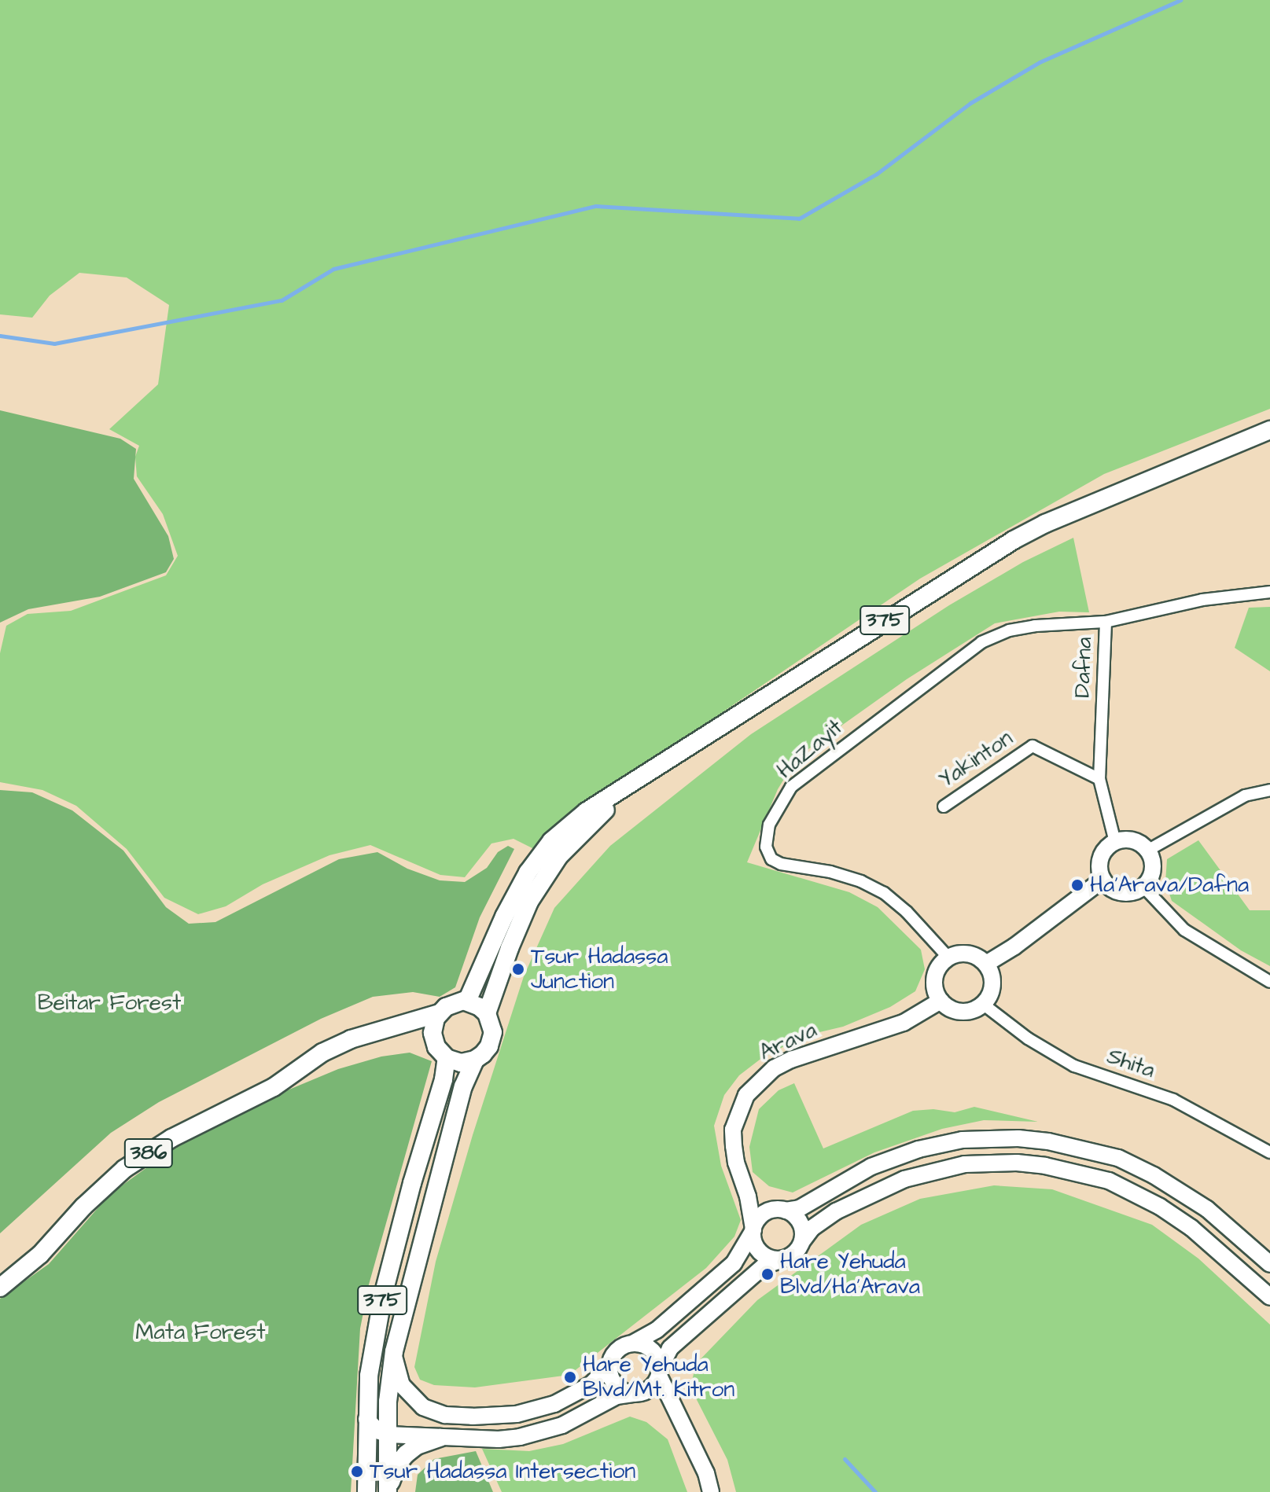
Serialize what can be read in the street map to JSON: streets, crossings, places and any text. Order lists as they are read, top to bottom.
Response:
{
  "streets": {
    "main road": ["375", "386"],
    "street": [
      "Dafna",
      "HaZayit",
      "Yakinton",
      "Arava",
      "Shita"
    ]
  },
  "crossings": [
    ["375", "386"],
    ["Dafna", "HaZayit"],
    ["Dafna", "Yakinton"],
    ["HaZayit", "Arava"],
    ["HaZayit", "Shita"],
    ["Arava", "Shita"]
  ],
  "parks": ["Beitar Forest", "Mata Forest"],
  "places": [
    "Ha'Arava/Dafna",
    "Tsur Hadassa Junction",
    "Hare Yehuda Blvd/Ha'Arava",
    "Hare Yehuda Blvd/Mt. Kitron",
    "Tsur Hadassa Intersection"
  ]
}
